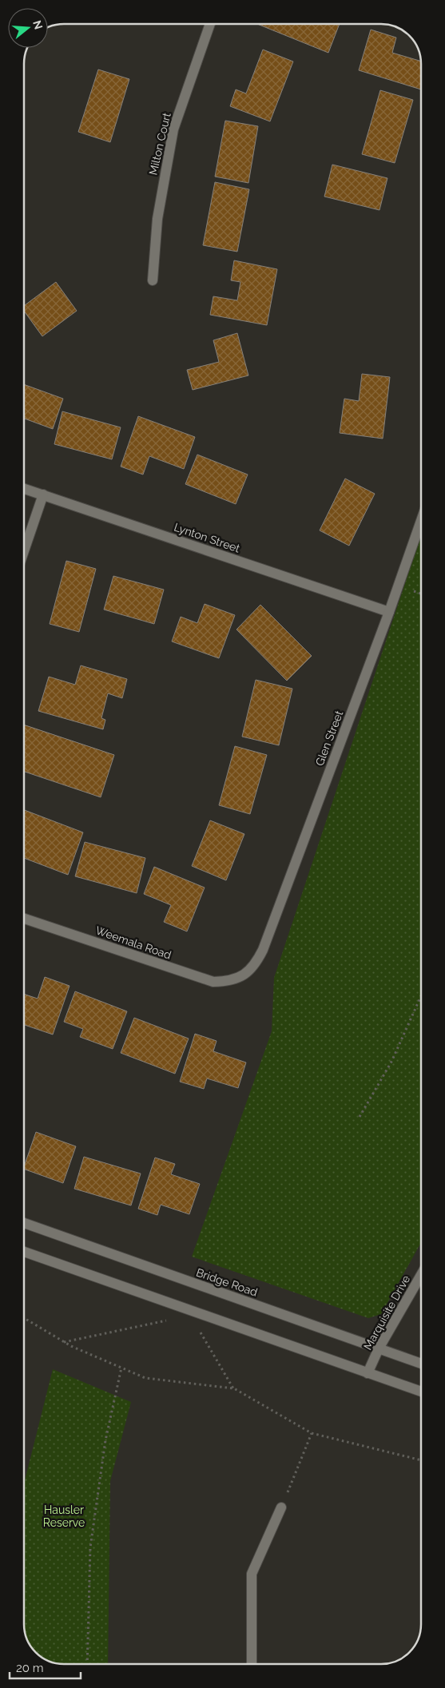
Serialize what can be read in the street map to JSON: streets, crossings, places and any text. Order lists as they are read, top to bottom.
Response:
{
  "streets": {
    "street": [
      "Milton Court",
      "Lynton Street",
      "Glen Street",
      "Weemala Road",
      "Bridge Road",
      "Marquisite Drive"
    ]
  },
  "crossings": [
    ["Lynton Street", "Glen Street"],
    ["Glen Street", "Weemala Road"],
    ["Bridge Road", "Marquisite Drive"]
  ],
  "parks": ["Hausler Reserve"],
  "scale_bar": "20 m",
  "north": "right"
}
